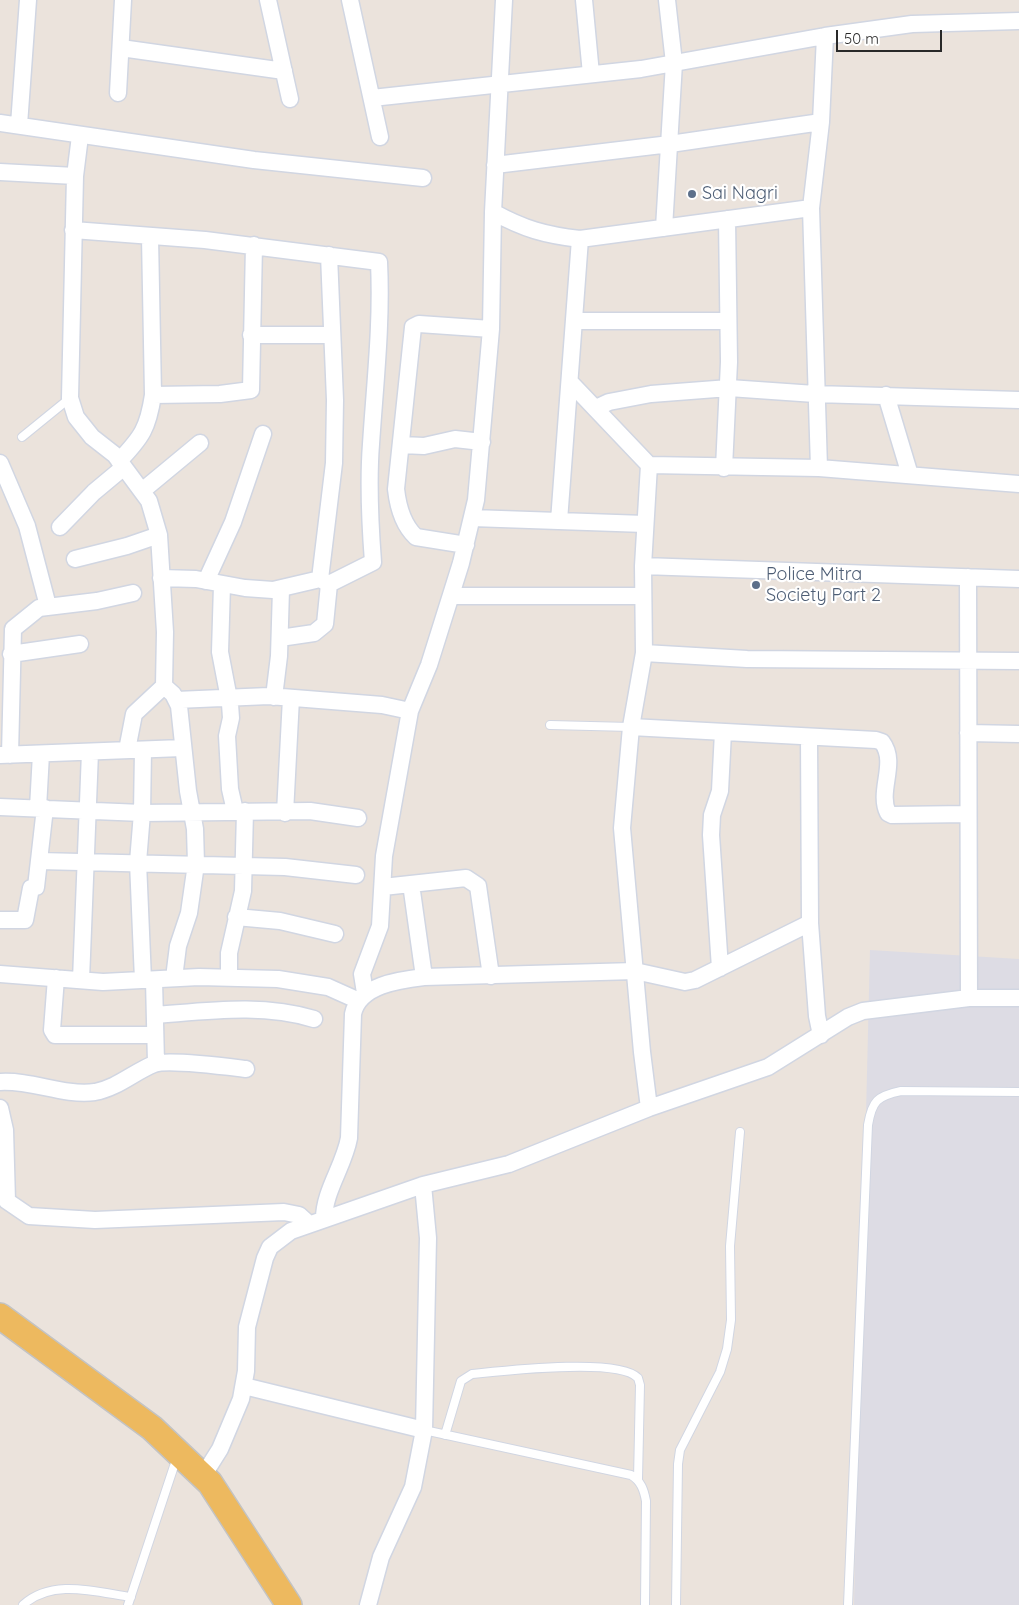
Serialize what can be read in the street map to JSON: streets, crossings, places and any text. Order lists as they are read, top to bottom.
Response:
{
  "places": ["Sai Nagri", "Police Mitra Society Part 2"],
  "scale_bar": "50 m"
}
